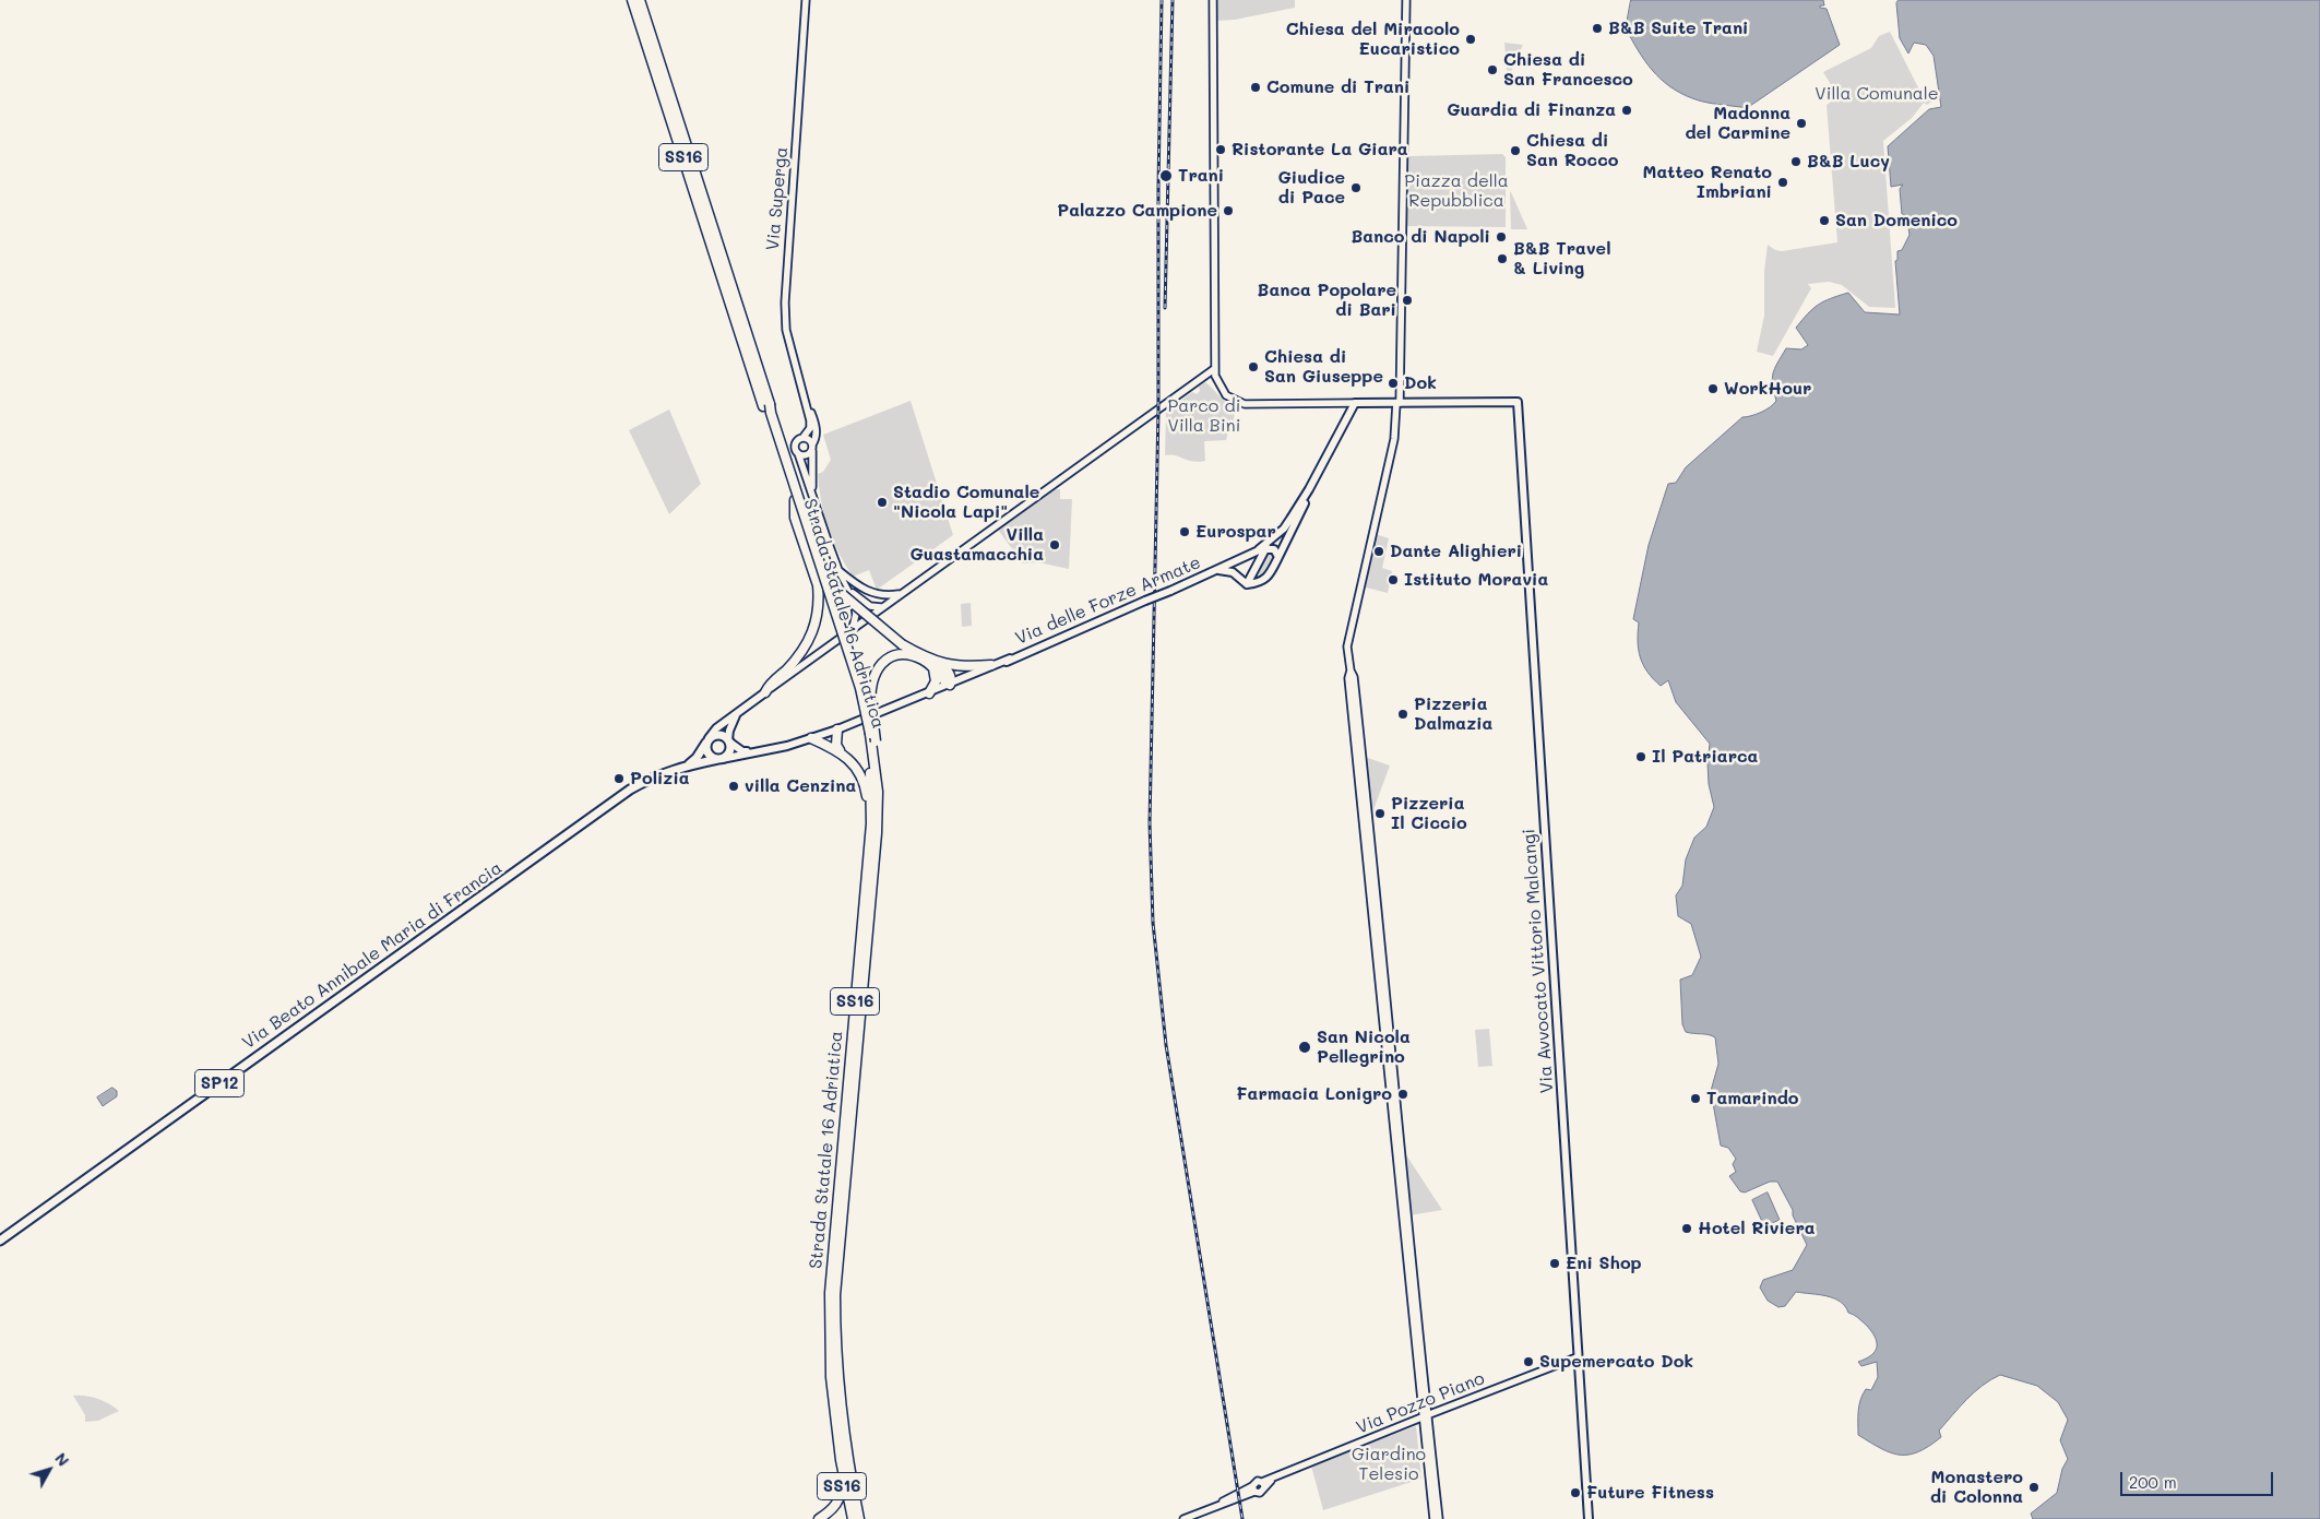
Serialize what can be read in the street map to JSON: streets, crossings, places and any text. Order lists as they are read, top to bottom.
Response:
{
  "streets": {
    "highway": ["SS16", "Strada Statale 16 Adriatica"],
    "main road": [
      "Via delle Forze Armate",
      "Via Beato Annibale Maria di Francia",
      "Via Avvocato Vittorio Malcangi",
      "SP12"
    ],
    "street": ["Via Superga", "Via Pozzo Piano"]
  },
  "crossings": [
    ["SS16", "Via delle Forze Armate"],
    ["SS16", "Strada Statale 16 Adriatica"],
    ["Via delle Forze Armate", "Via Beato Annibale Maria di Francia"],
    ["Via Avvocato Vittorio Malcangi", "Via Pozzo Piano"]
  ],
  "parks": [
    "Villa Comunale",
    "Piazza della Repubblica",
    "Parco di Villa Bini",
    "Giardino Telesio"
  ],
  "places": [
    "B&B Suite Trani",
    "Chiesa del Miracolo Eucaristico",
    "Chiesa di San Francesco",
    "Comune di Trani",
    "Guardia di Finanza",
    "Madonna del Carmine",
    "Ristorante La Giara",
    "Chiesa di San Rocco",
    "B&B Lucy",
    "Trani",
    "Matteo Renato Imbriani",
    "Giudice di Pace",
    "Palazzo Campione",
    "San Domenico",
    "Banco di Napoli",
    "B&B Travel & Living",
    "Banca Popolare di Bari",
    "Chiesa di San Giuseppe",
    "Dok",
    "WorkHour",
    "Stadio Comunale \"Nicola Lapi\"",
    "Eurospar",
    "Villa Guastamacchia",
    "Dante Alighieri",
    "Istituto Moravia",
    "Pizzeria Dalmazia",
    "Il Patriarca",
    "Polizia",
    "villa Cenzina",
    "Pizzeria Il Ciccio",
    "San Nicola Pellegrino",
    "Farmacia Lonigro",
    "Tamarindo",
    "Hotel Riviera",
    "Eni Shop",
    "Supemercato Dok",
    "Monastero di Colonna",
    "Future Fitness"
  ],
  "scale_bar": "200 m",
  "north": "top right"
}
